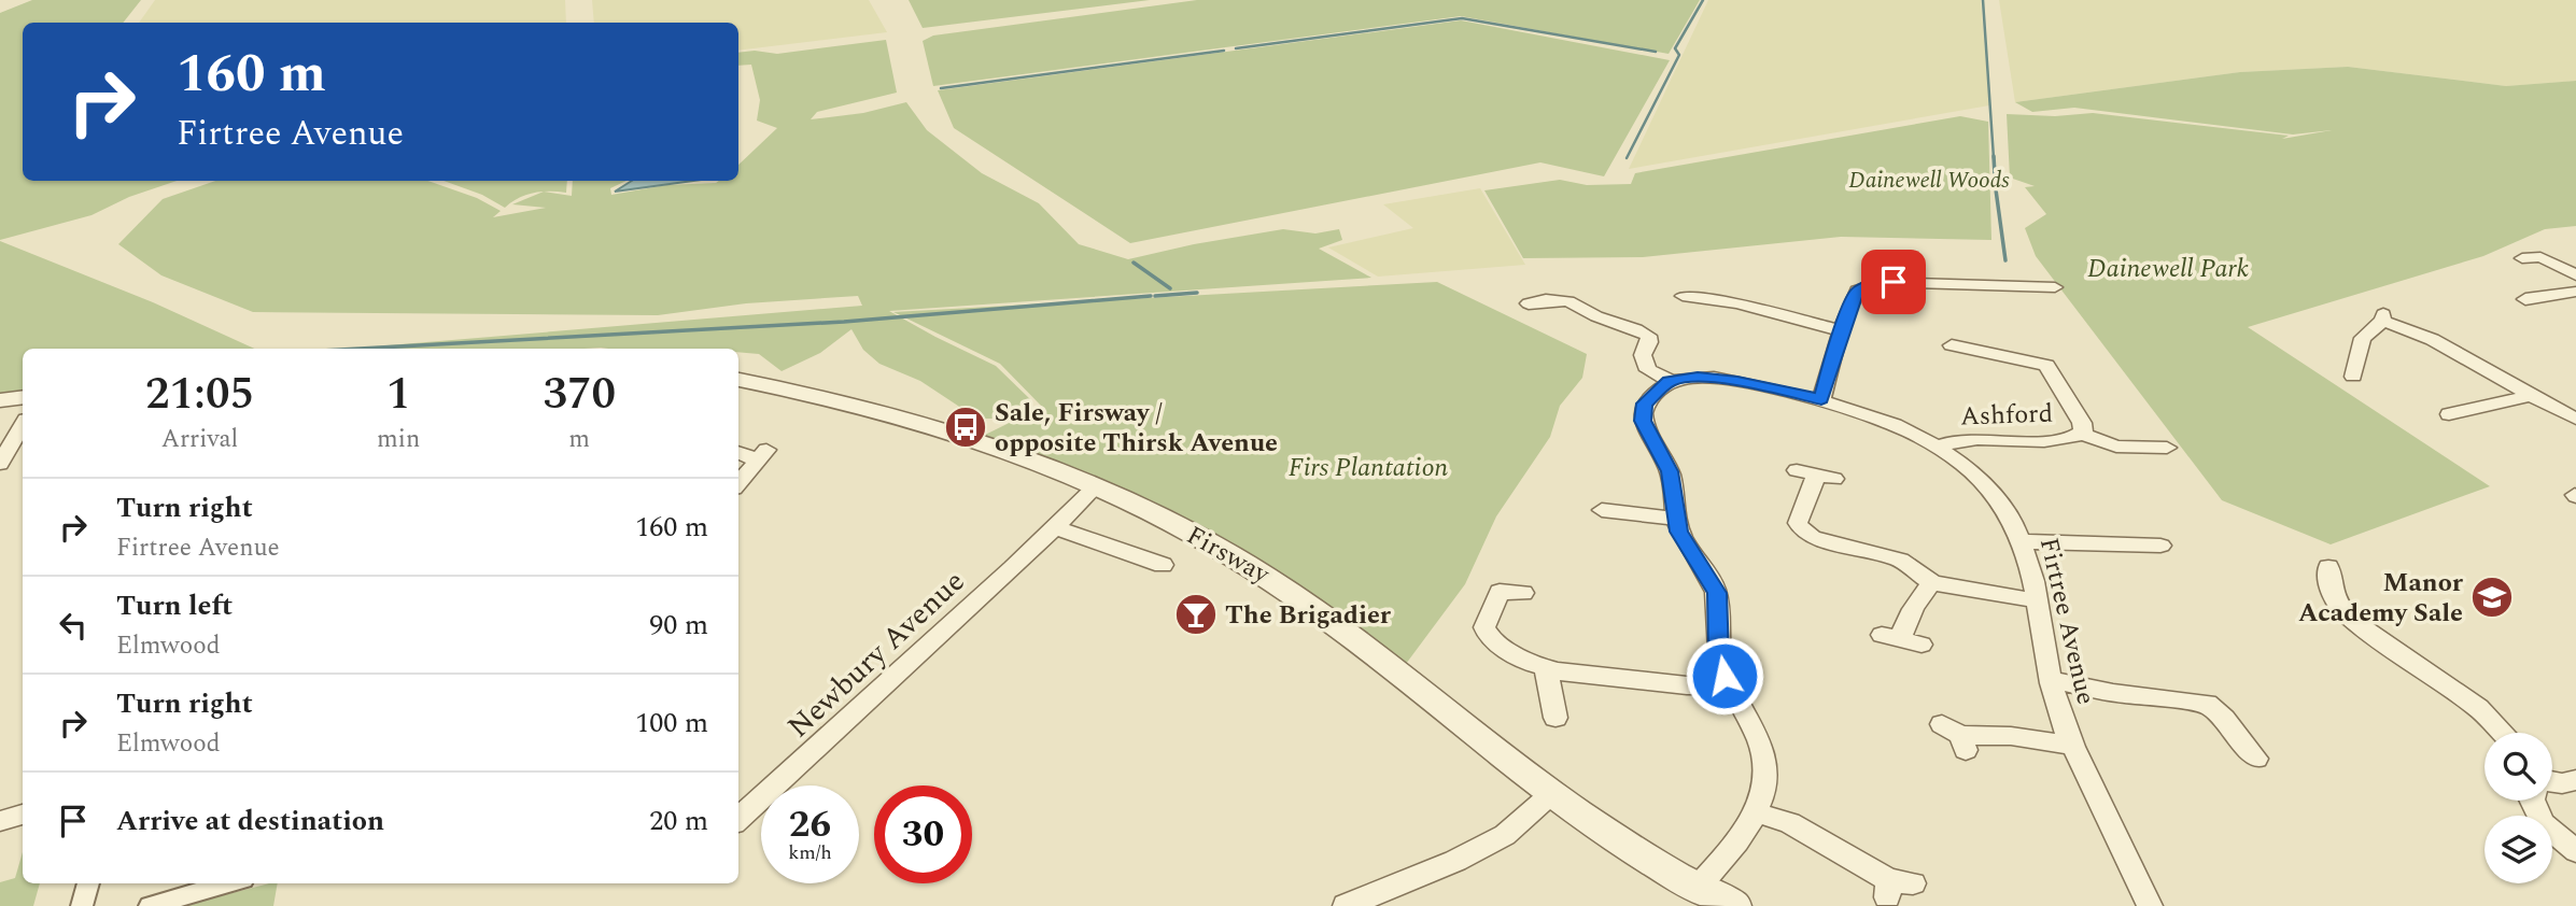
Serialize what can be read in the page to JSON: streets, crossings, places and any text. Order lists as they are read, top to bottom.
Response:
{
  "streets": {
    "street": [
      "Ashford",
      "Firsway",
      "Firtree Avenue",
      "Newbury Avenue"
    ]
  },
  "crossings": [
    ["Ashford", "Firtree Avenue"],
    ["Firsway", "Newbury Avenue"]
  ],
  "parks": ["Dainewell Woods", "Dainewell Park", "Firs Plantation"],
  "places": {
    "bus stop": ["Sale, Firsway / opposite Thirsk Avenue"],
    "school or university": ["Manor Academy Sale"],
    "bar": ["The Brigadier"]
  },
  "page": {
    "turn": ["160 m", "Firtree Avenue"],
    "eta": [
      "21:05",
      "Arrival",
      "1",
      "min",
      "370",
      "m"
    ],
    "list": [
      {
        "name": "Turn right",
        "note": "Firtree Avenue",
        "value": "160 m"
      },
      {
        "name": "Turn left",
        "note": "Elmwood",
        "value": "90 m"
      },
      {
        "name": "Turn right",
        "note": "Elmwood",
        "value": "100 m"
      },
      {
        "name": "Arrive at destination",
        "value": "20 m"
      }
    ],
    "speed": "26 km/h",
    "limit": "30"
  }
}
